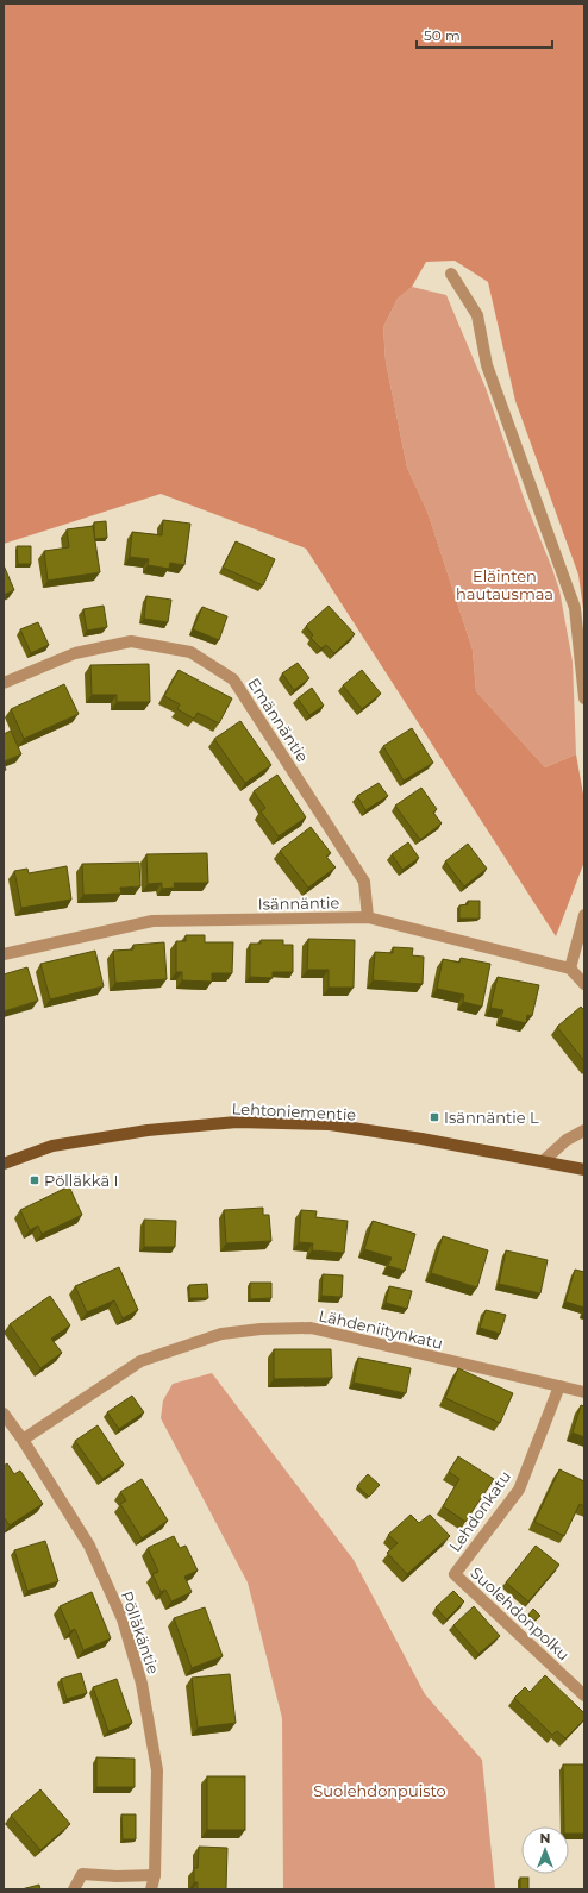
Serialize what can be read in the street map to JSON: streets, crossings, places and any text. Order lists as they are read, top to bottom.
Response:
{
  "streets": {
    "main road": ["Lehtoniementie"],
    "street": [
      "Emännäntie",
      "Isännäntie",
      "Lähdeniitynkatu",
      "Lehdonkatu",
      "Suolehdonpolku",
      "Pölläkäntie"
    ]
  },
  "crossings": [
    ["Emännäntie", "Isännäntie"],
    ["Lähdeniitynkatu", "Lehdonkatu"],
    ["Lähdeniitynkatu", "Pölläkäntie"],
    ["Lehdonkatu", "Suolehdonpolku"]
  ],
  "parks": ["Eläinten hautausmaa", "Suolehdonpuisto"],
  "places": {
    "transit": ["Isännäntie L", "Pölläkkä I"]
  },
  "scale_bar": "50 m",
  "north": "top"
}
